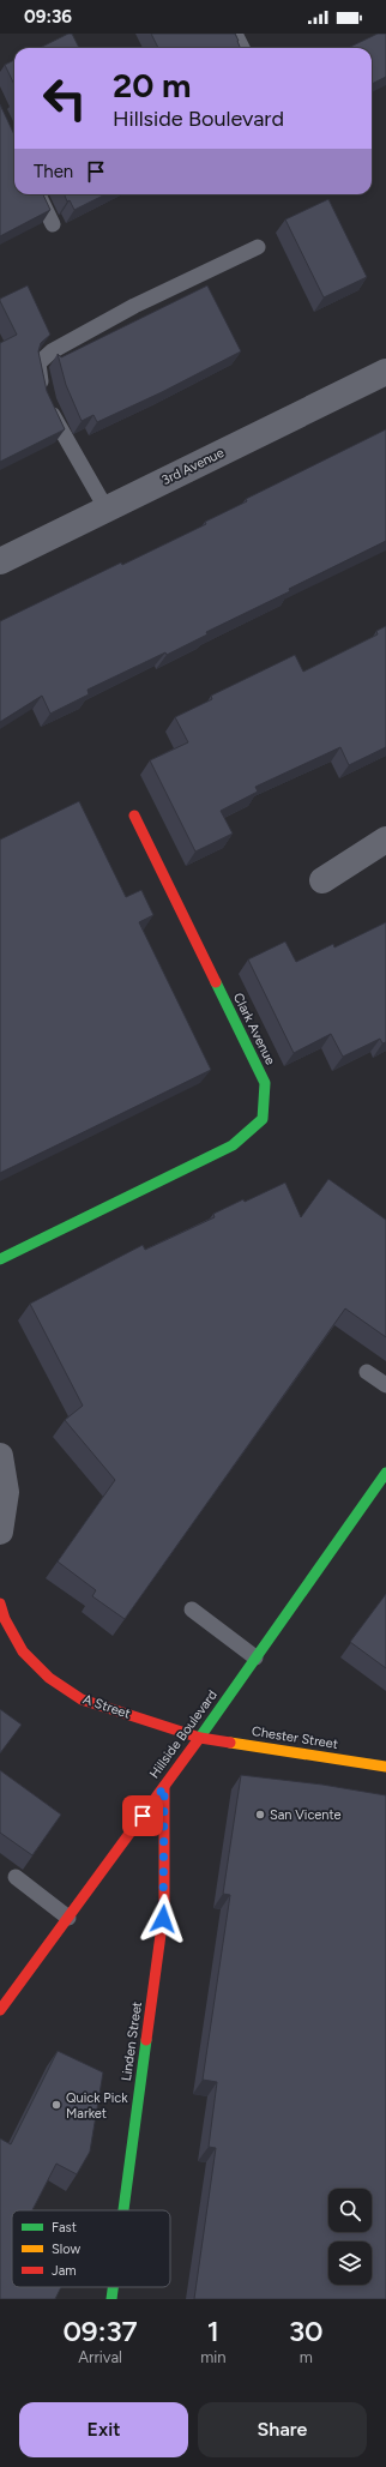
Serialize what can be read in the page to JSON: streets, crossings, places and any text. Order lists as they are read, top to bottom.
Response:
{
  "streets": {
    "street": [
      "3rd Avenue",
      "Clark Avenue",
      "A Street",
      "Hillside Boulevard",
      "Chester Street",
      "Linden Street"
    ]
  },
  "crossings": [
    ["A Street", "Hillside Boulevard"],
    ["A Street", "Chester Street"],
    ["Hillside Boulevard", "Chester Street"],
    ["Hillside Boulevard", "Linden Street"]
  ],
  "places": ["San Vicente", "Quick Pick Market"],
  "legend": ["Fast", "Slow", "Jam"],
  "page": {
    "status": "09:36",
    "turn": ["20 m", "Hillside Boulevard"],
    "then": "Then",
    "eta": [
      "09:37",
      "Arrival",
      "1",
      "min",
      "30",
      "m"
    ],
    "buttons": ["Exit", "Share"]
  }
}
